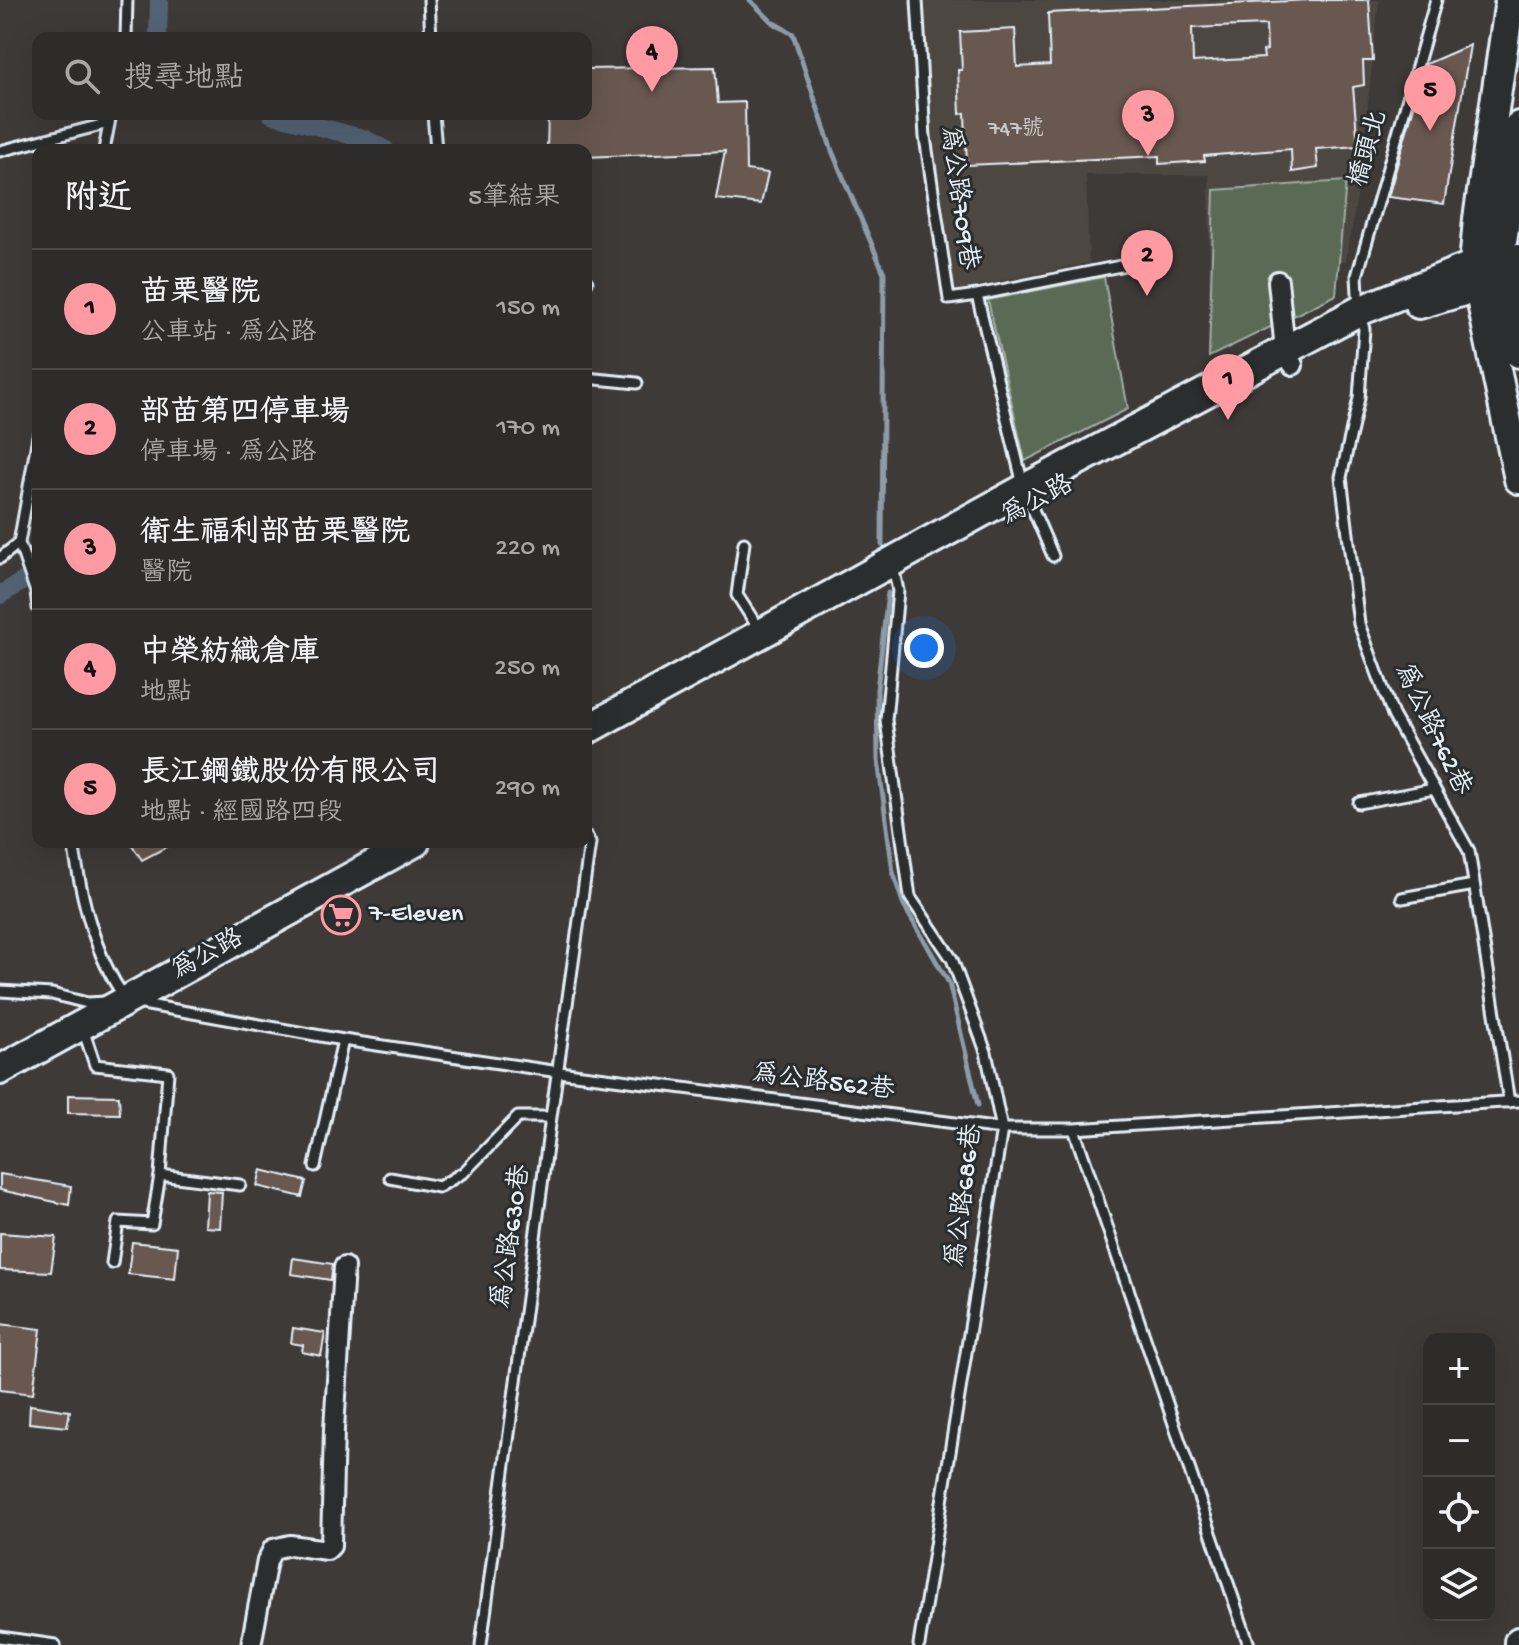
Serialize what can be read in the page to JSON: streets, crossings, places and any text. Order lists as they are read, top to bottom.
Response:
{
  "streets": {
    "main road": ["為公路"],
    "lane": [
      "橋頭北",
      "為公路709巷",
      "為公路762巷",
      "為公路562巷",
      "為公路686巷",
      "為公路630巷"
    ]
  },
  "crossings": [
    ["橋頭北", "為公路"],
    ["橋頭北", "為公路762巷"],
    ["為公路709巷", "為公路"],
    ["為公路", "為公路762巷"],
    ["為公路", "為公路562巷"],
    ["為公路", "為公路686巷"],
    ["為公路762巷", "為公路562巷"],
    ["為公路562巷", "為公路686巷"],
    ["為公路562巷", "為公路630巷"]
  ],
  "places": {
    "supermarket": ["7-Eleven"]
  },
  "house_numbers": ["747號"],
  "page": {
    "pins": [
      "4",
      "5",
      "3",
      "2",
      "1"
    ],
    "search": "搜尋地點",
    "heading": ["附近", "5筆結果"],
    "list": [
      {
        "mark": "1",
        "name": "苗栗醫院",
        "note": "公車站 · 為公路",
        "value": "150 m"
      },
      {
        "mark": "2",
        "name": "部苗第四停車場",
        "note": "停車場 · 為公路",
        "value": "170 m"
      },
      {
        "mark": "3",
        "name": "衛生福利部苗栗醫院",
        "note": "醫院",
        "value": "220 m"
      },
      {
        "mark": "4",
        "name": "中榮紡織倉庫",
        "note": "地點",
        "value": "250 m"
      },
      {
        "mark": "5",
        "name": "長江鋼鐵股份有限公司",
        "note": "地點 · 經國路四段",
        "value": "290 m"
      }
    ],
    "map_buttons": ["+", "−"]
  }
}
